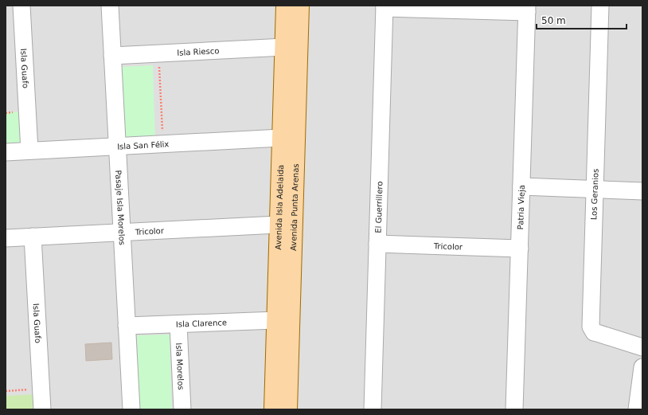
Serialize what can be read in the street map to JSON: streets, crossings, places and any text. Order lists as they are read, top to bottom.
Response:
{
  "streets": {
    "main road": ["Avenida Punta Arenas", "Avenida Isla Adelaida"],
    "street": [
      "Isla Riesco",
      "Isla Guafo",
      "Isla San Félix",
      "Los Geranios",
      "Pasaje Isla Morelos",
      "El Guerrillero",
      "Patria Vieja",
      "Tricolor",
      "Isla Clarence",
      "Isla Morelos"
    ]
  },
  "crossings": [
    ["Isla Riesco", "Pasaje Isla Morelos"],
    ["Isla Riesco", "Avenida Isla Adelaida"],
    ["Isla Guafo", "Isla San Félix"],
    ["Isla Guafo", "Tricolor"],
    ["Isla San Félix", "Pasaje Isla Morelos"],
    ["Isla San Félix", "Avenida Isla Adelaida"],
    ["Pasaje Isla Morelos", "Tricolor"],
    ["Pasaje Isla Morelos", "Isla Clarence"],
    ["Avenida Punta Arenas", "Avenida Isla Adelaida"],
    ["Avenida Punta Arenas", "Tricolor"],
    ["El Guerrillero", "Tricolor"],
    ["Patria Vieja", "Tricolor"],
    ["Avenida Isla Adelaida", "Tricolor"],
    ["Avenida Isla Adelaida", "Isla Clarence"],
    ["Isla Clarence", "Isla Morelos"]
  ],
  "scale_bar": "50 m"
}
